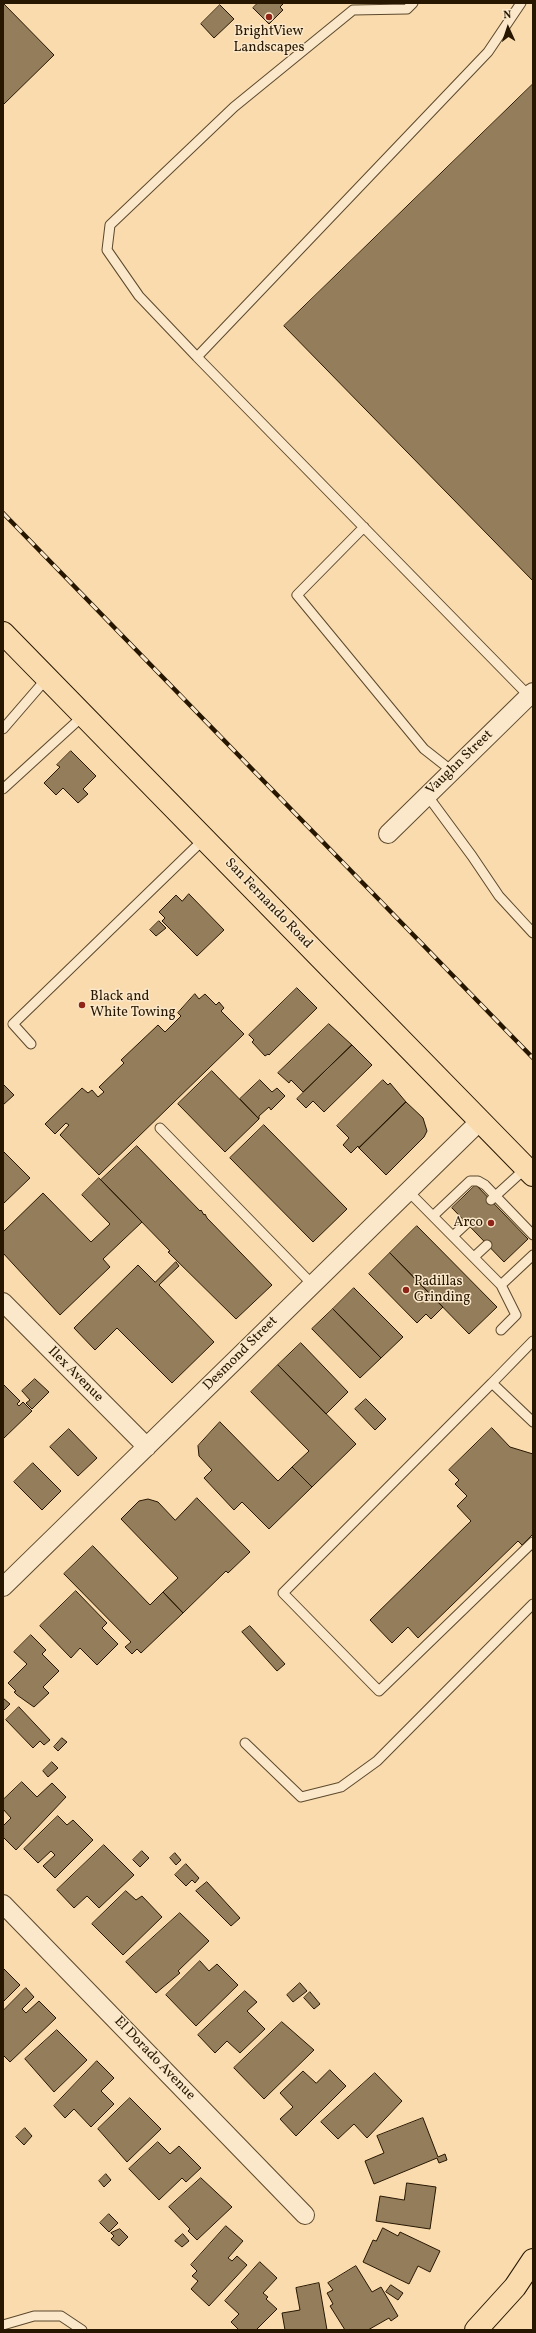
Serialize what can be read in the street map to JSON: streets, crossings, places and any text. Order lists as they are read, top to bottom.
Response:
{
  "streets": {
    "main road": ["San Fernando Road"],
    "street": [
      "Vaughn Street",
      "Desmond Street",
      "Ilex Avenue",
      "El Dorado Avenue"
    ]
  },
  "crossings": [
    ["San Fernando Road", "Desmond Street"],
    ["Desmond Street", "Ilex Avenue"]
  ],
  "places": [
    "BrightView Landscapes",
    "Black and White Towing",
    "Arco",
    "Padillas Grinding"
  ],
  "north": "top"
}
